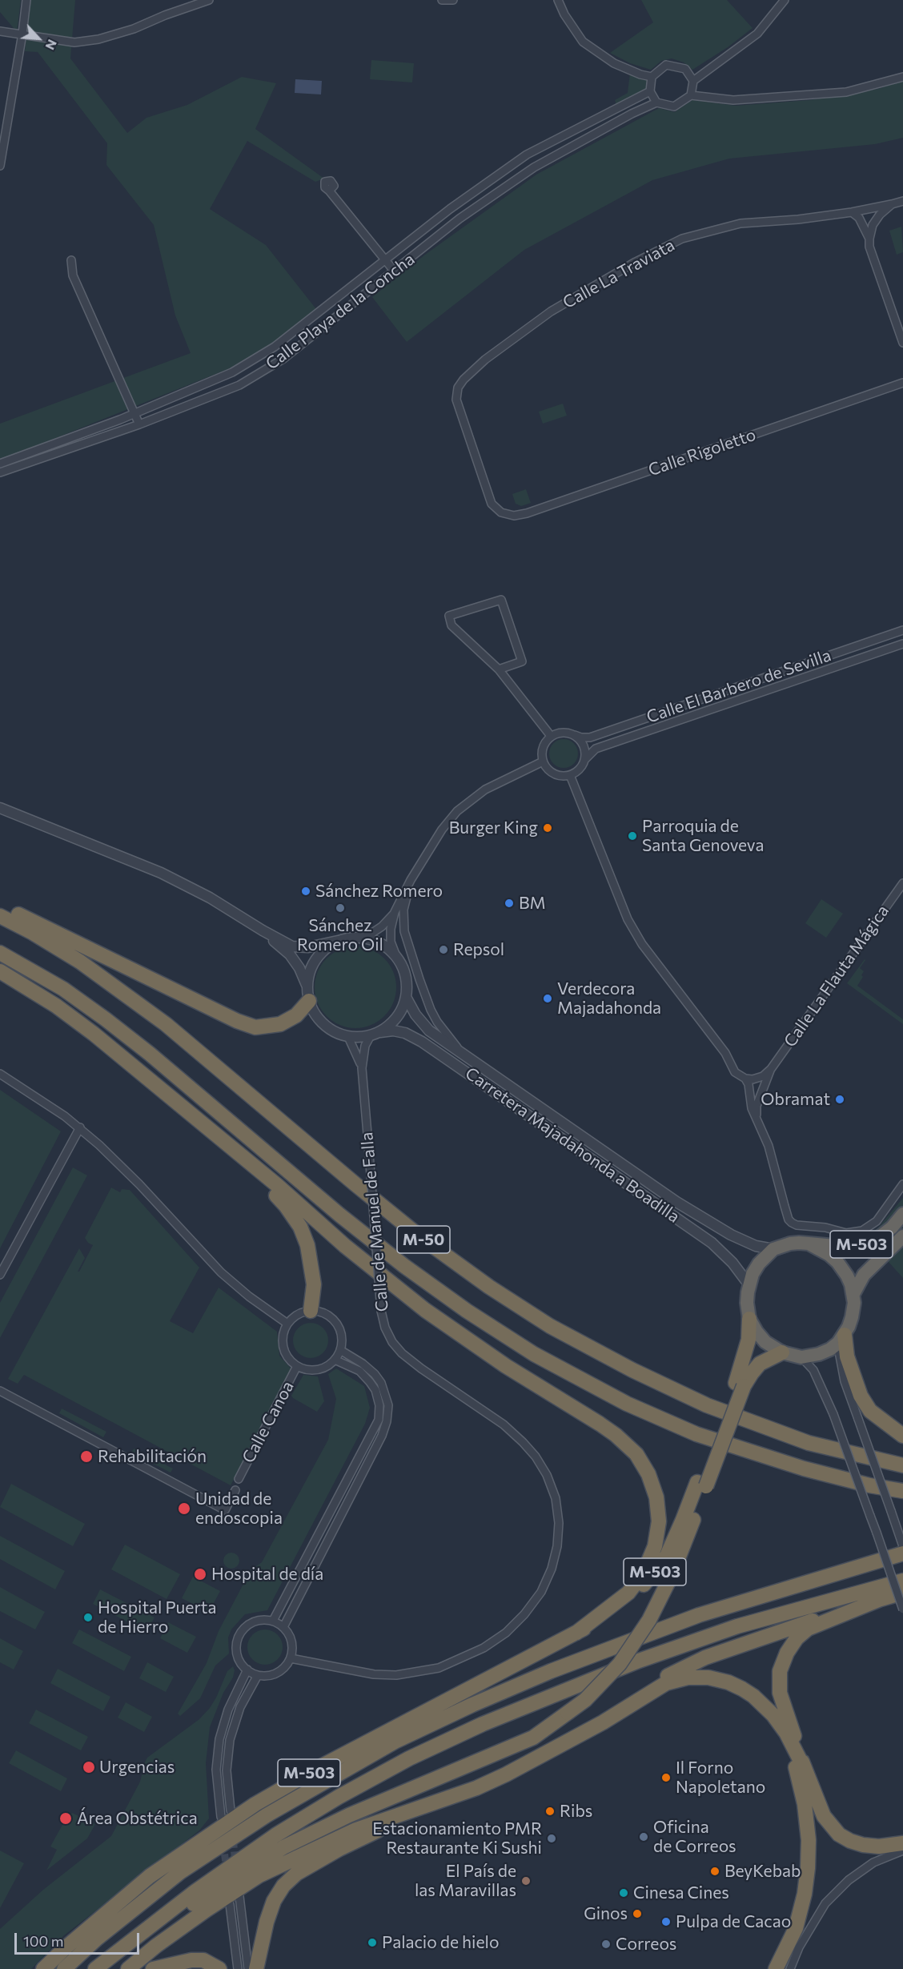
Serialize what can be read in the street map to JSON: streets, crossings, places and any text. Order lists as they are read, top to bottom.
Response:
{
  "streets": {
    "highway": ["M-50", "M-503"],
    "street": [
      "Calle La Traviata",
      "Calle Playa de la Concha",
      "Calle Rigoletto",
      "Calle El Barbero de Sevilla",
      "Calle La Flauta Mágica",
      "Carretera Majadahonda a Boadilla",
      "Calle de Manuel de Falla",
      "Calle Canoa"
    ]
  },
  "crossings": [
    ["Calle La Traviata", "Calle Rigoletto"],
    ["Carretera Majadahonda a Boadilla", "Calle de Manuel de Falla"],
    ["Carretera Majadahonda a Boadilla", "M-503"]
  ],
  "places": [
    "Burger King",
    "Parroquia de Santa Genoveva",
    "Sánchez Romero",
    "BM",
    "Sánchez Romero Oil",
    "Repsol",
    "Verdecora Majadahonda",
    "Obramat",
    "Rehabilitación",
    "Unidad de endoscopia",
    "Hospital de día",
    "Hospital Puerta de Hierro",
    "Urgencias",
    "Il Forno Napoletano",
    "Ribs",
    "Área Obstétrica",
    "Oficina de Correos",
    "Estacionamiento PMR Restaurante Ki Sushi",
    "BeyKebab",
    "El País de las Maravillas",
    "Cinesa Cines",
    "Ginos",
    "Pulpa de Cacao",
    "Palacio de hielo",
    "Correos"
  ],
  "scale_bar": "100 m",
  "north": "bottom right"
}
